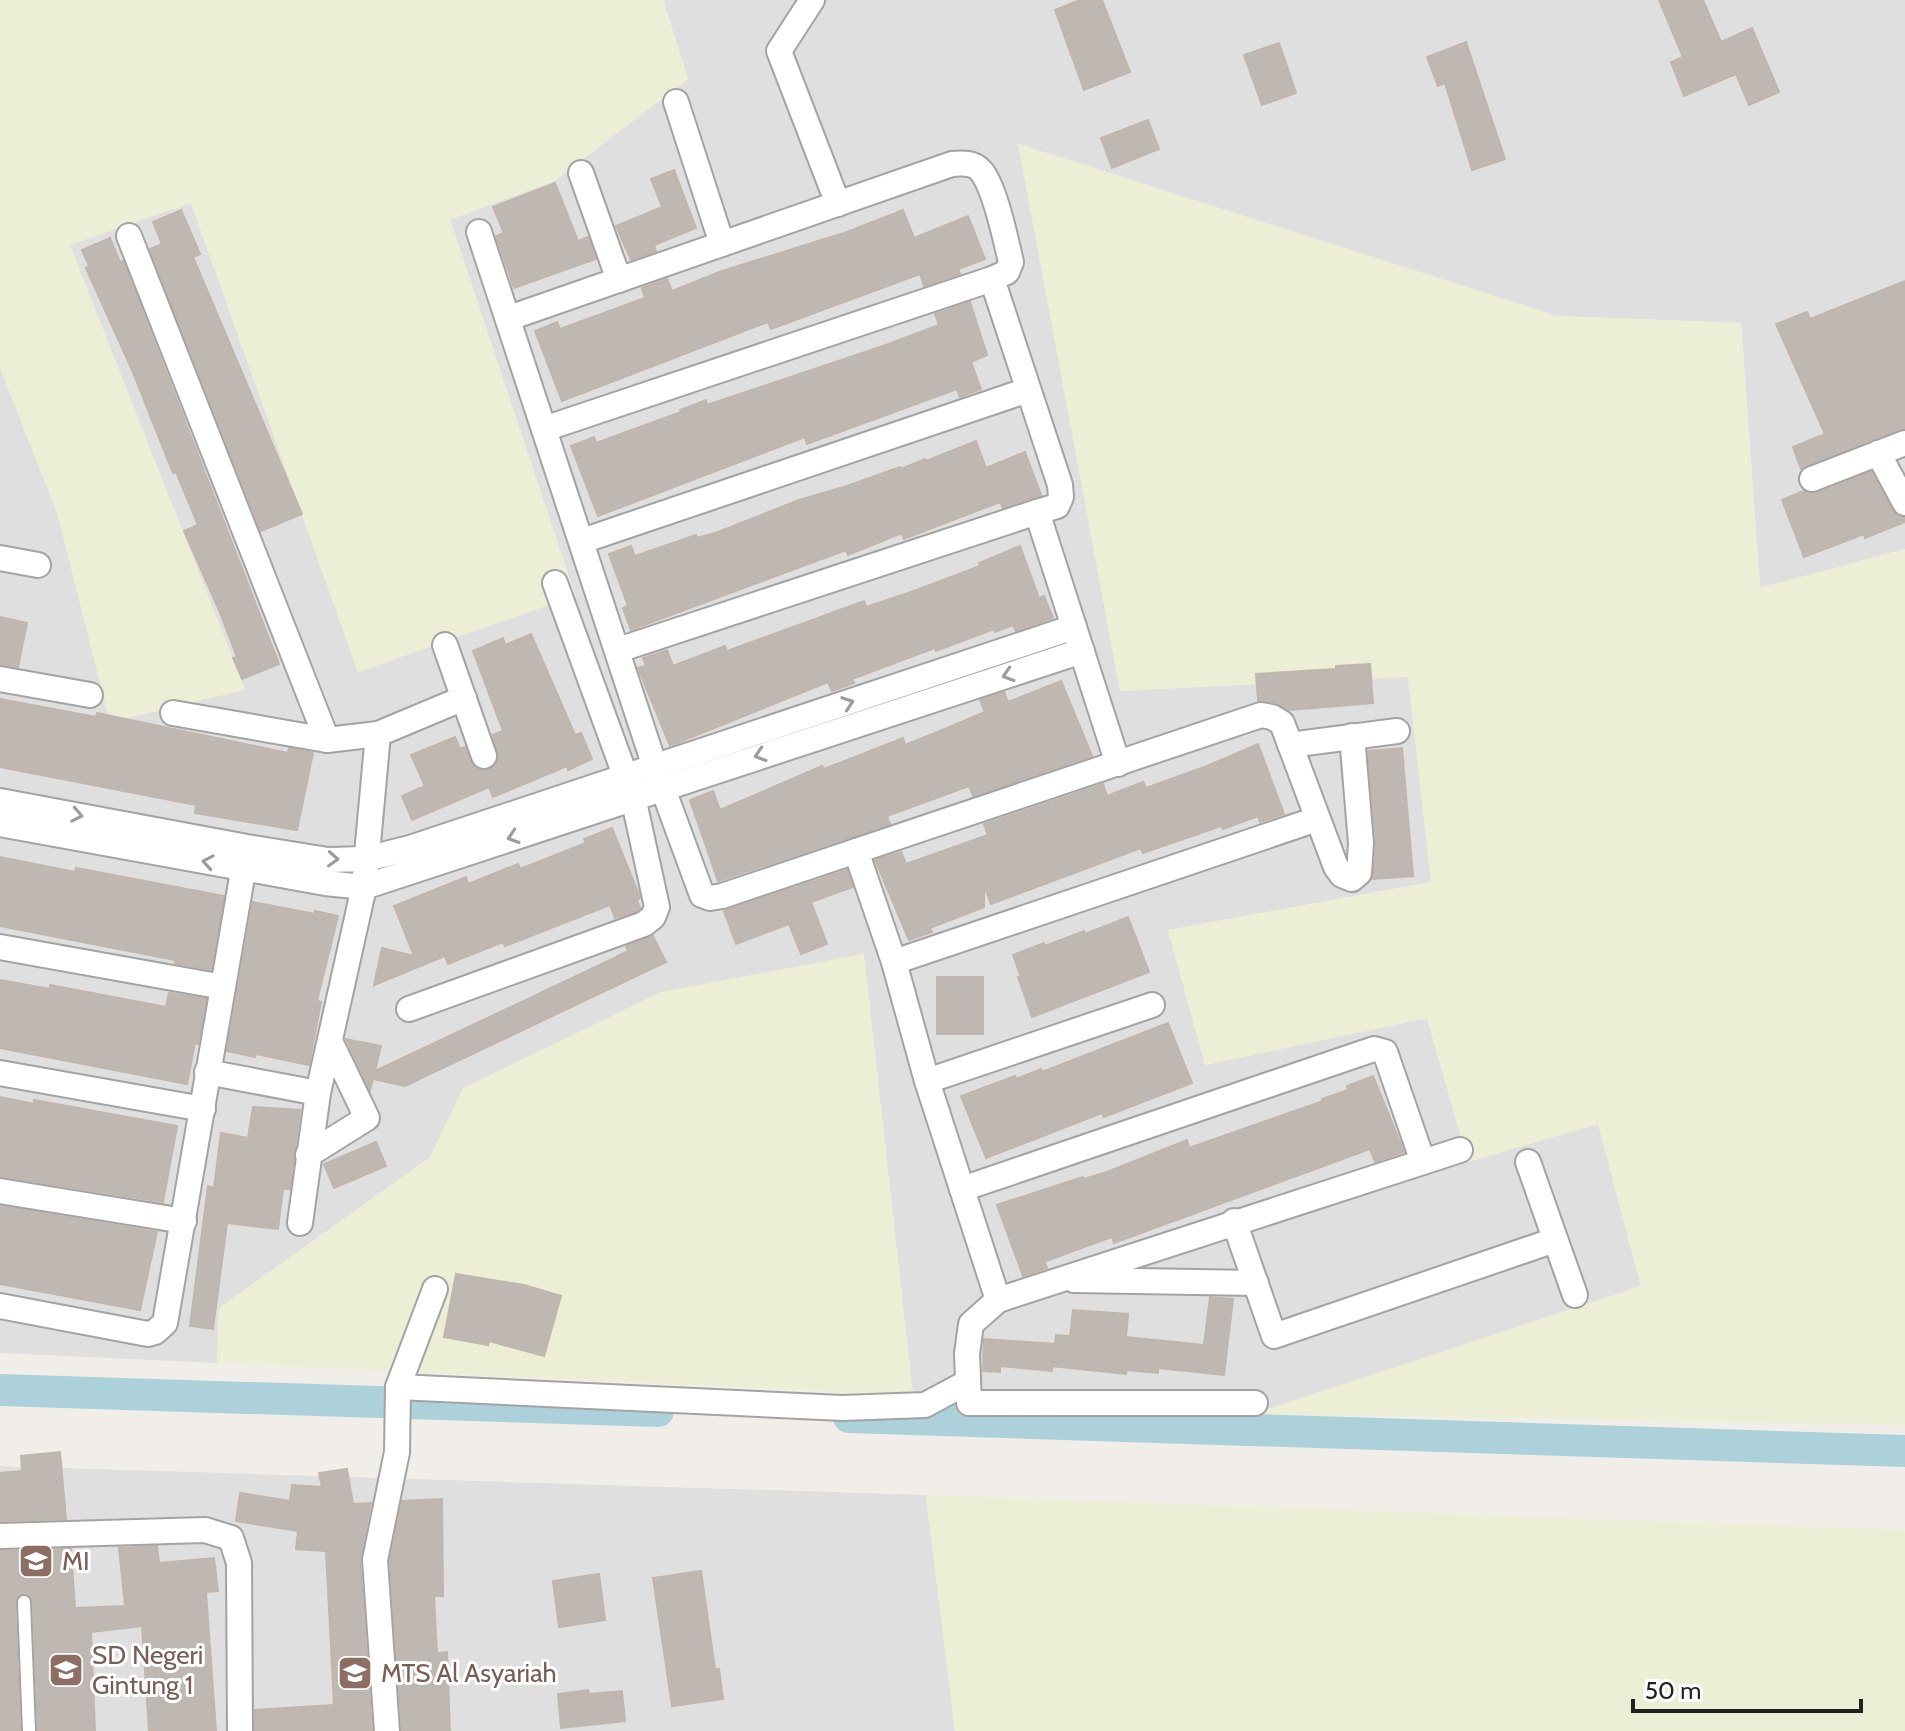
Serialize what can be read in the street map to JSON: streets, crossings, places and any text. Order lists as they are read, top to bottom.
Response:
{
  "places": {
    "school or university": ["MI", "SD Negeri Gintung 1", "MTS Al Asyariah"]
  },
  "scale_bar": "50 m"
}
